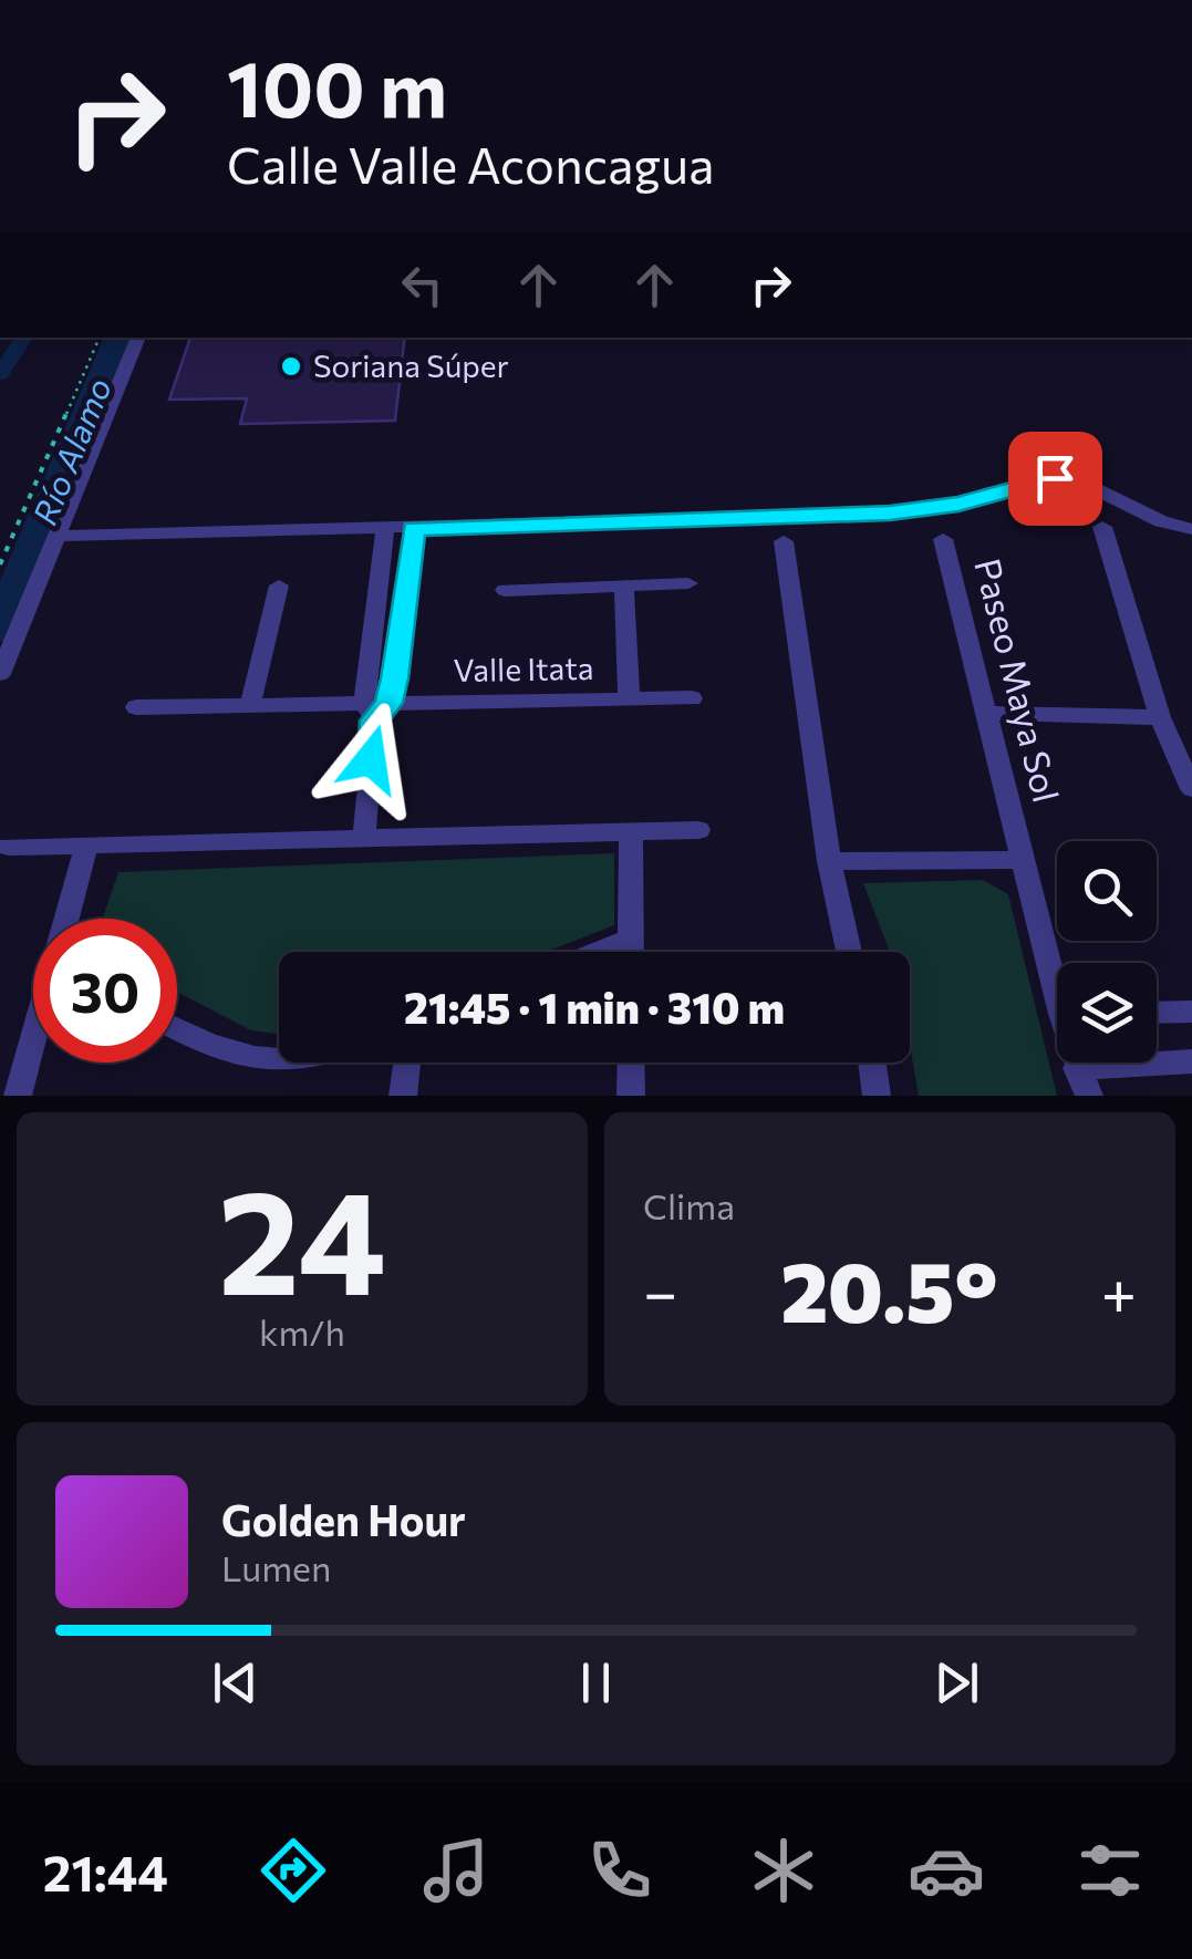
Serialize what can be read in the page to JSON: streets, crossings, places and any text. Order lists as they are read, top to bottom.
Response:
{
  "streets": {
    "street": ["Valle Itata", "Paseo Maya Sol"]
  },
  "water": ["Río Alamo"],
  "places": ["Soriana Súper"],
  "page": {
    "turn": ["100 m", "Calle Valle Aconcagua"],
    "limit": "30",
    "trip": "21:45 · 1 min · 310 m",
    "tile": [
      ["24", "km/h"],
      "Clima"
    ],
    "heat": ["−", "20.5°", "+"],
    "song": ["Golden Hour", "Lumen"],
    "tabs": "21:44"
  }
}
